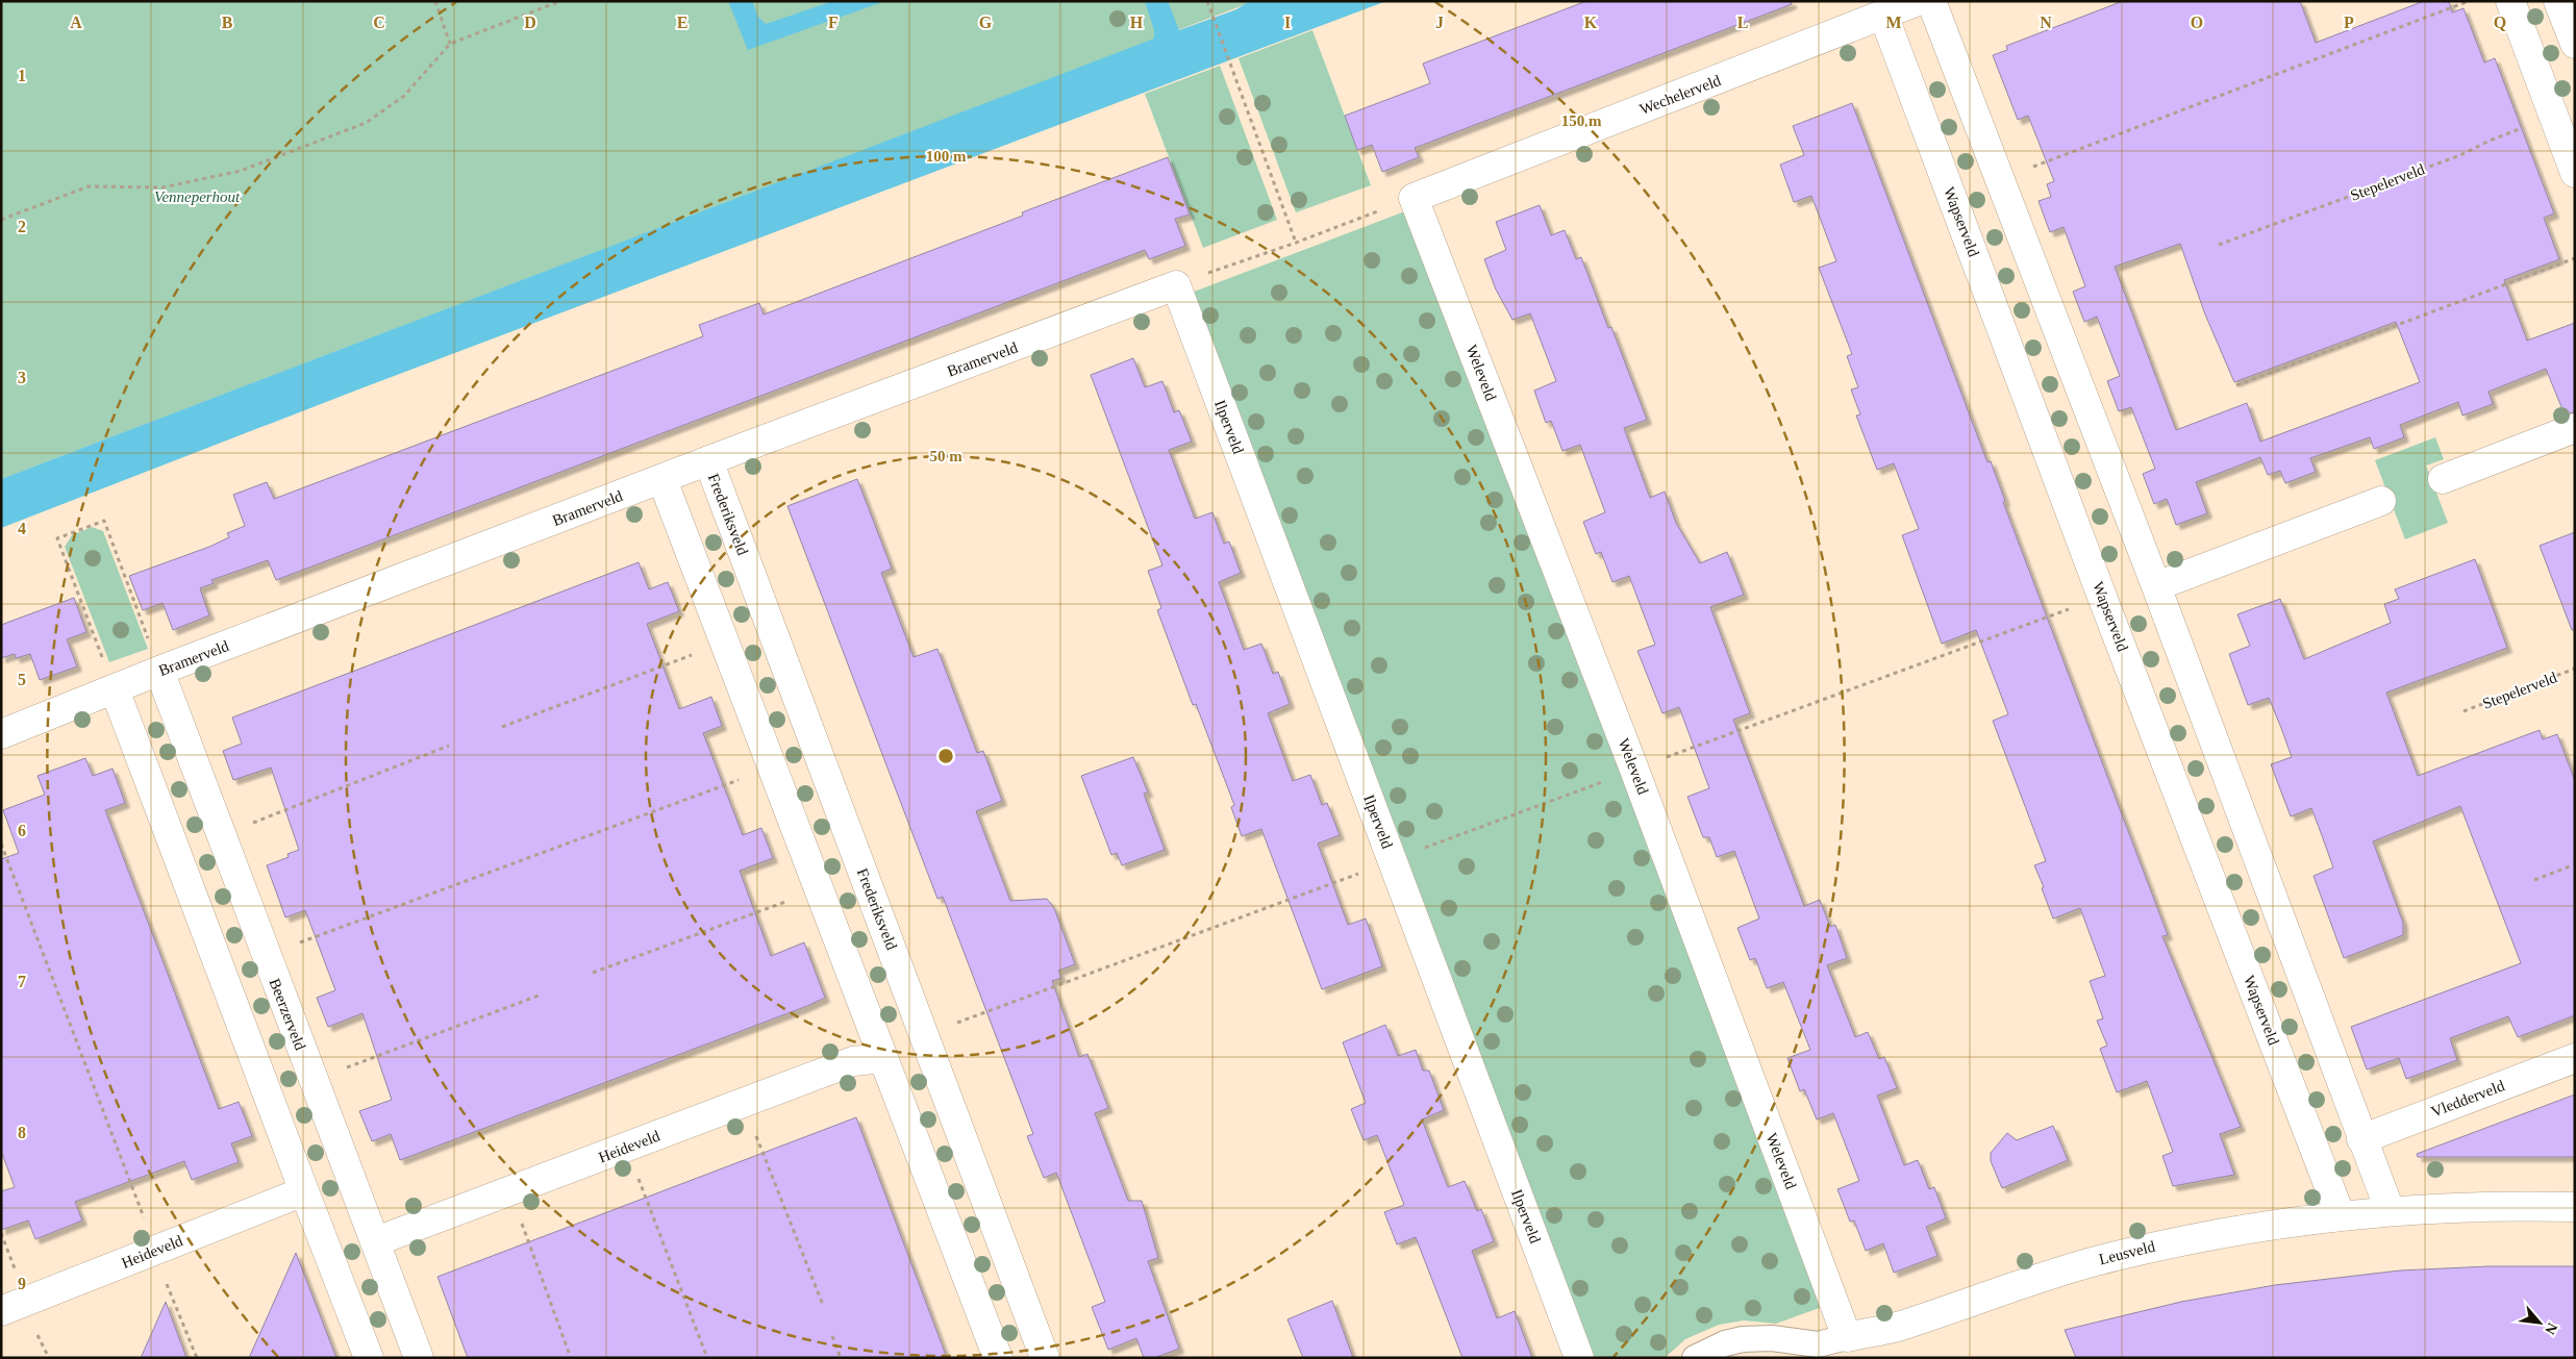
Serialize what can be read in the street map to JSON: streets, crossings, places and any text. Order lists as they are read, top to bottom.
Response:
{
  "streets": {
    "street": [
      "Wechelerveld",
      "Wapserveld",
      "Bramerveld",
      "Weleveld",
      "Ilperveld",
      "Frederiksveld",
      "Beerzerveld",
      "Vledderveld",
      "Heideveld",
      "Leusveld"
    ],
    "path": ["Stepelerveld"]
  },
  "crossings": [
    ["Wechelerveld", "Wapserveld"],
    ["Wechelerveld", "Weleveld"],
    ["Wapserveld", "Leusveld"],
    ["Bramerveld", "Ilperveld"],
    ["Bramerveld", "Frederiksveld"],
    ["Bramerveld", "Beerzerveld"],
    ["Weleveld", "Leusveld"],
    ["Beerzerveld", "Heideveld"]
  ],
  "parks": ["Venneperhout"],
  "north": "bottom right",
  "grid": {
    "columns": [
      "A",
      "B",
      "C",
      "D",
      "E",
      "F",
      "G",
      "H",
      "I",
      "J",
      "K",
      "L",
      "M",
      "N",
      "O",
      "P",
      "Q"
    ],
    "rows": [
      "1",
      "2",
      "3",
      "4",
      "5",
      "6",
      "7",
      "8",
      "9"
    ]
  },
  "rings": ["150 m", "100 m", "50 m"]
}
